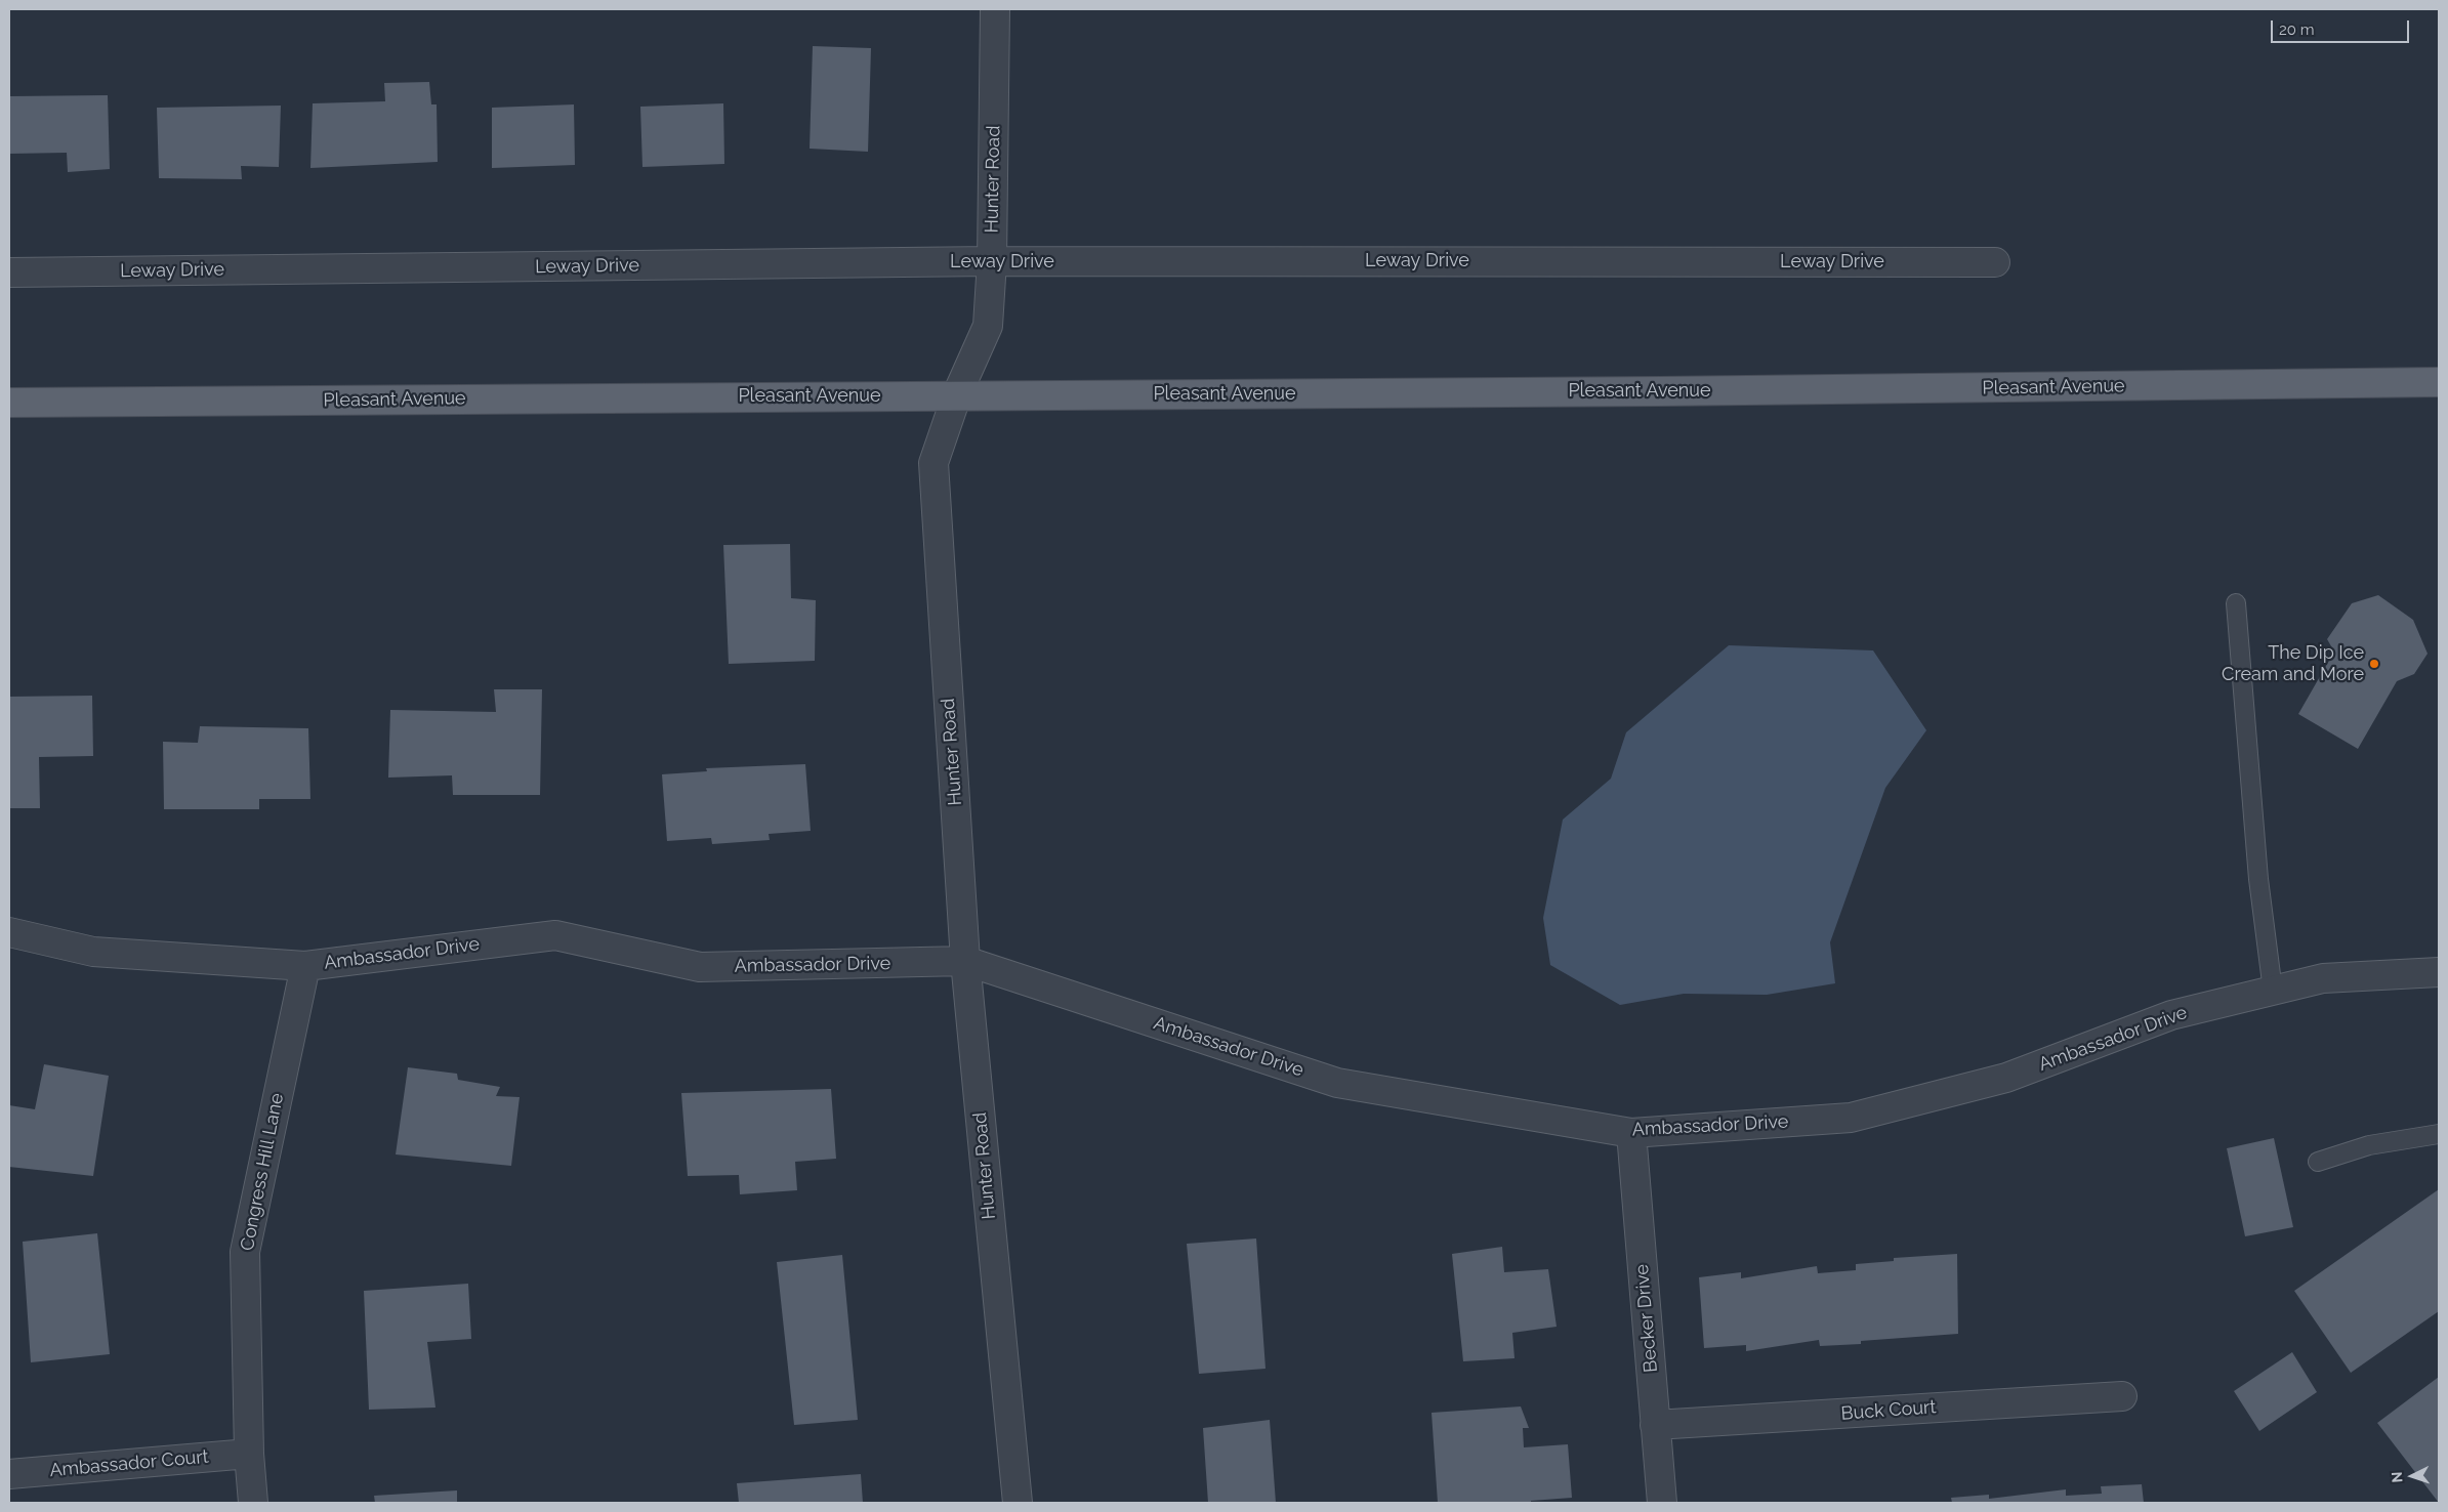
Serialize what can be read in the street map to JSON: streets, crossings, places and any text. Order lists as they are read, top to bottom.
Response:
{
  "streets": {
    "main road": ["Pleasant Avenue"],
    "street": [
      "Hunter Road",
      "Leway Drive",
      "Ambassador Drive",
      "Congress Hill Lane",
      "Becker Drive",
      "Buck Court",
      "Ambassador Court"
    ]
  },
  "crossings": [
    ["Hunter Road", "Leway Drive"],
    ["Hunter Road", "Pleasant Avenue"],
    ["Hunter Road", "Ambassador Drive"],
    ["Ambassador Drive", "Congress Hill Lane"],
    ["Ambassador Drive", "Becker Drive"],
    ["Congress Hill Lane", "Ambassador Court"],
    ["Becker Drive", "Buck Court"]
  ],
  "places": ["The Dip Ice Cream and More"],
  "scale_bar": "20 m",
  "north": "left"
}
